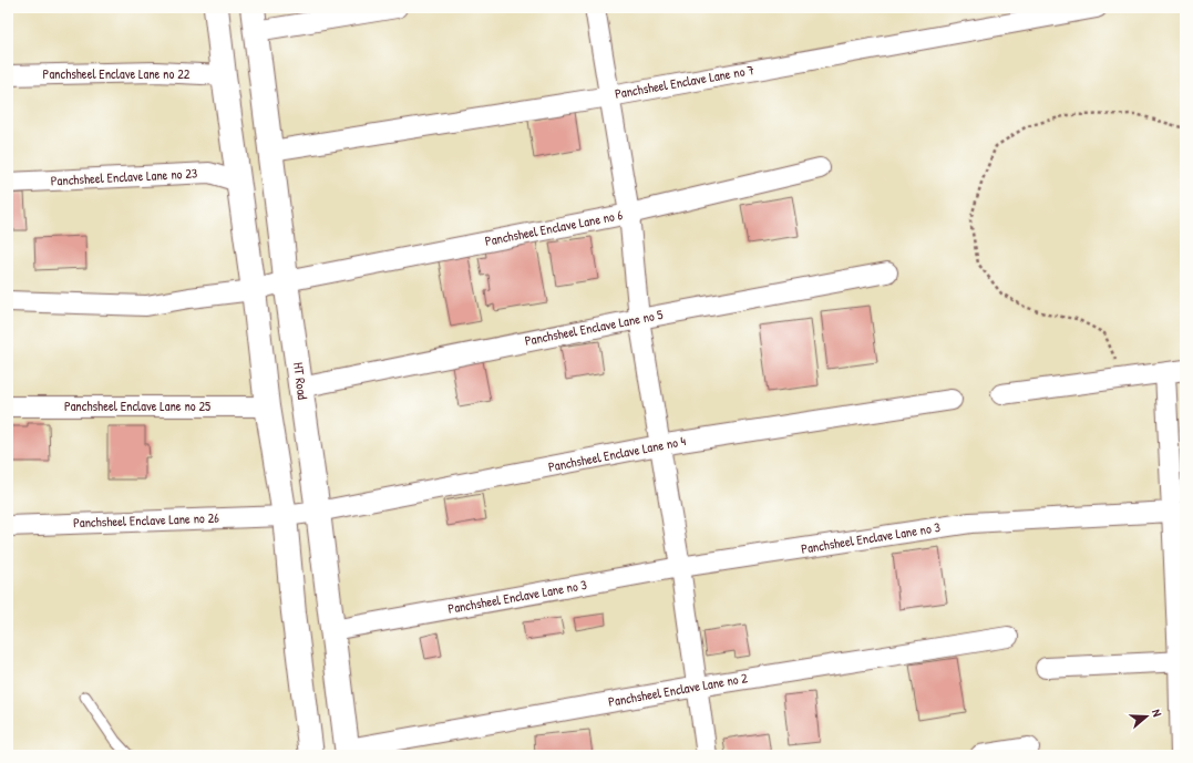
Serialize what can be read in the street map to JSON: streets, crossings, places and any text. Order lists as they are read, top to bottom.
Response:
{
  "streets": {
    "street": [
      "Panchsheel Enclave Lane no 22",
      "Panchsheel Enclave Lane no 7",
      "Panchsheel Enclave Lane no 23",
      "Panchsheel Enclave Lane no 6",
      "Panchsheel Enclave Lane no 5",
      "HT Road",
      "Panchsheel Enclave Lane no 25",
      "Panchsheel Enclave Lane no 4",
      "Panchsheel Enclave Lane no 26",
      "Panchsheel Enclave Lane no 3",
      "Panchsheel Enclave Lane no 2"
    ]
  },
  "crossings": [
    ["Panchsheel Enclave Lane no 7", "HT Road"],
    ["Panchsheel Enclave Lane no 6", "HT Road"],
    ["Panchsheel Enclave Lane no 5", "HT Road"],
    ["HT Road", "Panchsheel Enclave Lane no 4"],
    ["HT Road", "Panchsheel Enclave Lane no 3"],
    ["HT Road", "Panchsheel Enclave Lane no 2"],
    ["Panchsheel Enclave Lane no 4", "Panchsheel Enclave Lane no 26"]
  ],
  "north": "right"
}
